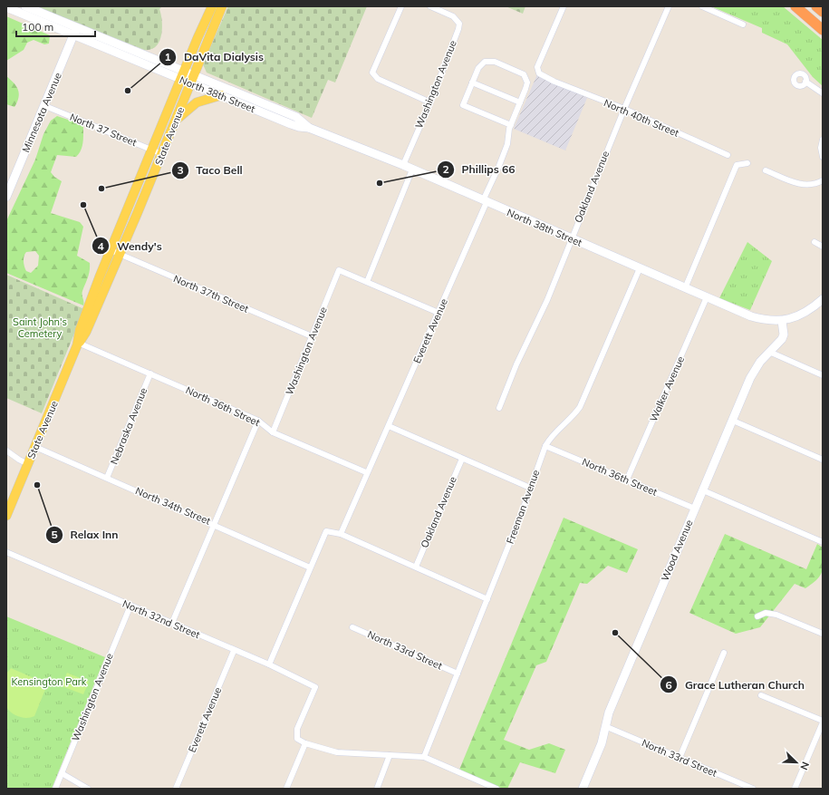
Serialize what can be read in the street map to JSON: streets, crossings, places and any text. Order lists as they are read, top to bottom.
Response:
{
  "streets": {
    "main road": [
      "North 38th Street",
      "Minnesota Avenue",
      "State Avenue",
      "Wood Avenue"
    ],
    "street": [
      "Washington Avenue",
      "North 40th Street",
      "North 37 Street",
      "Oakland Avenue",
      "North 37th Street",
      "Everett Avenue",
      "Walker Avenue",
      "North 36th Street",
      "Nebraska Avenue",
      "North 34th Street",
      "Freeman Avenue",
      "North 32nd Street",
      "North 33rd Street"
    ]
  },
  "crossings": [
    ["Washington Avenue", "North 38th Street"],
    ["Washington Avenue", "North 37th Street"],
    ["Washington Avenue", "North 36th Street"],
    ["Washington Avenue", "North 32nd Street"],
    ["North 38th Street", "Minnesota Avenue"],
    ["North 38th Street", "State Avenue"],
    ["North 38th Street", "Oakland Avenue"],
    ["North 38th Street", "Everett Avenue"],
    ["North 38th Street", "Walker Avenue"],
    ["North 38th Street", "Freeman Avenue"],
    ["North 38th Street", "Wood Avenue"],
    ["Minnesota Avenue", "North 37 Street"],
    ["North 40th Street", "Oakland Avenue"],
    ["North 37 Street", "State Avenue"],
    ["State Avenue", "North 37th Street"],
    ["State Avenue", "North 36th Street"],
    ["State Avenue", "North 34th Street"],
    ["Everett Avenue", "North 36th Street"],
    ["Everett Avenue", "North 32nd Street"],
    ["Walker Avenue", "North 36th Street"],
    ["North 36th Street", "Nebraska Avenue"],
    ["North 36th Street", "Freeman Avenue"],
    ["North 36th Street", "Wood Avenue"],
    ["Nebraska Avenue", "North 34th Street"],
    ["Freeman Avenue", "North 33rd Street"],
    ["Wood Avenue", "North 33rd Street"]
  ],
  "parks": ["Saint John's Cemetery", "Kensington Park"],
  "places": [
    "DaVita Dialysis",
    "Phillips 66",
    "Taco Bell",
    "Wendy's",
    "Relax Inn",
    "Grace Lutheran Church"
  ],
  "scale_bar": "100 m",
  "north": "bottom right"
}
